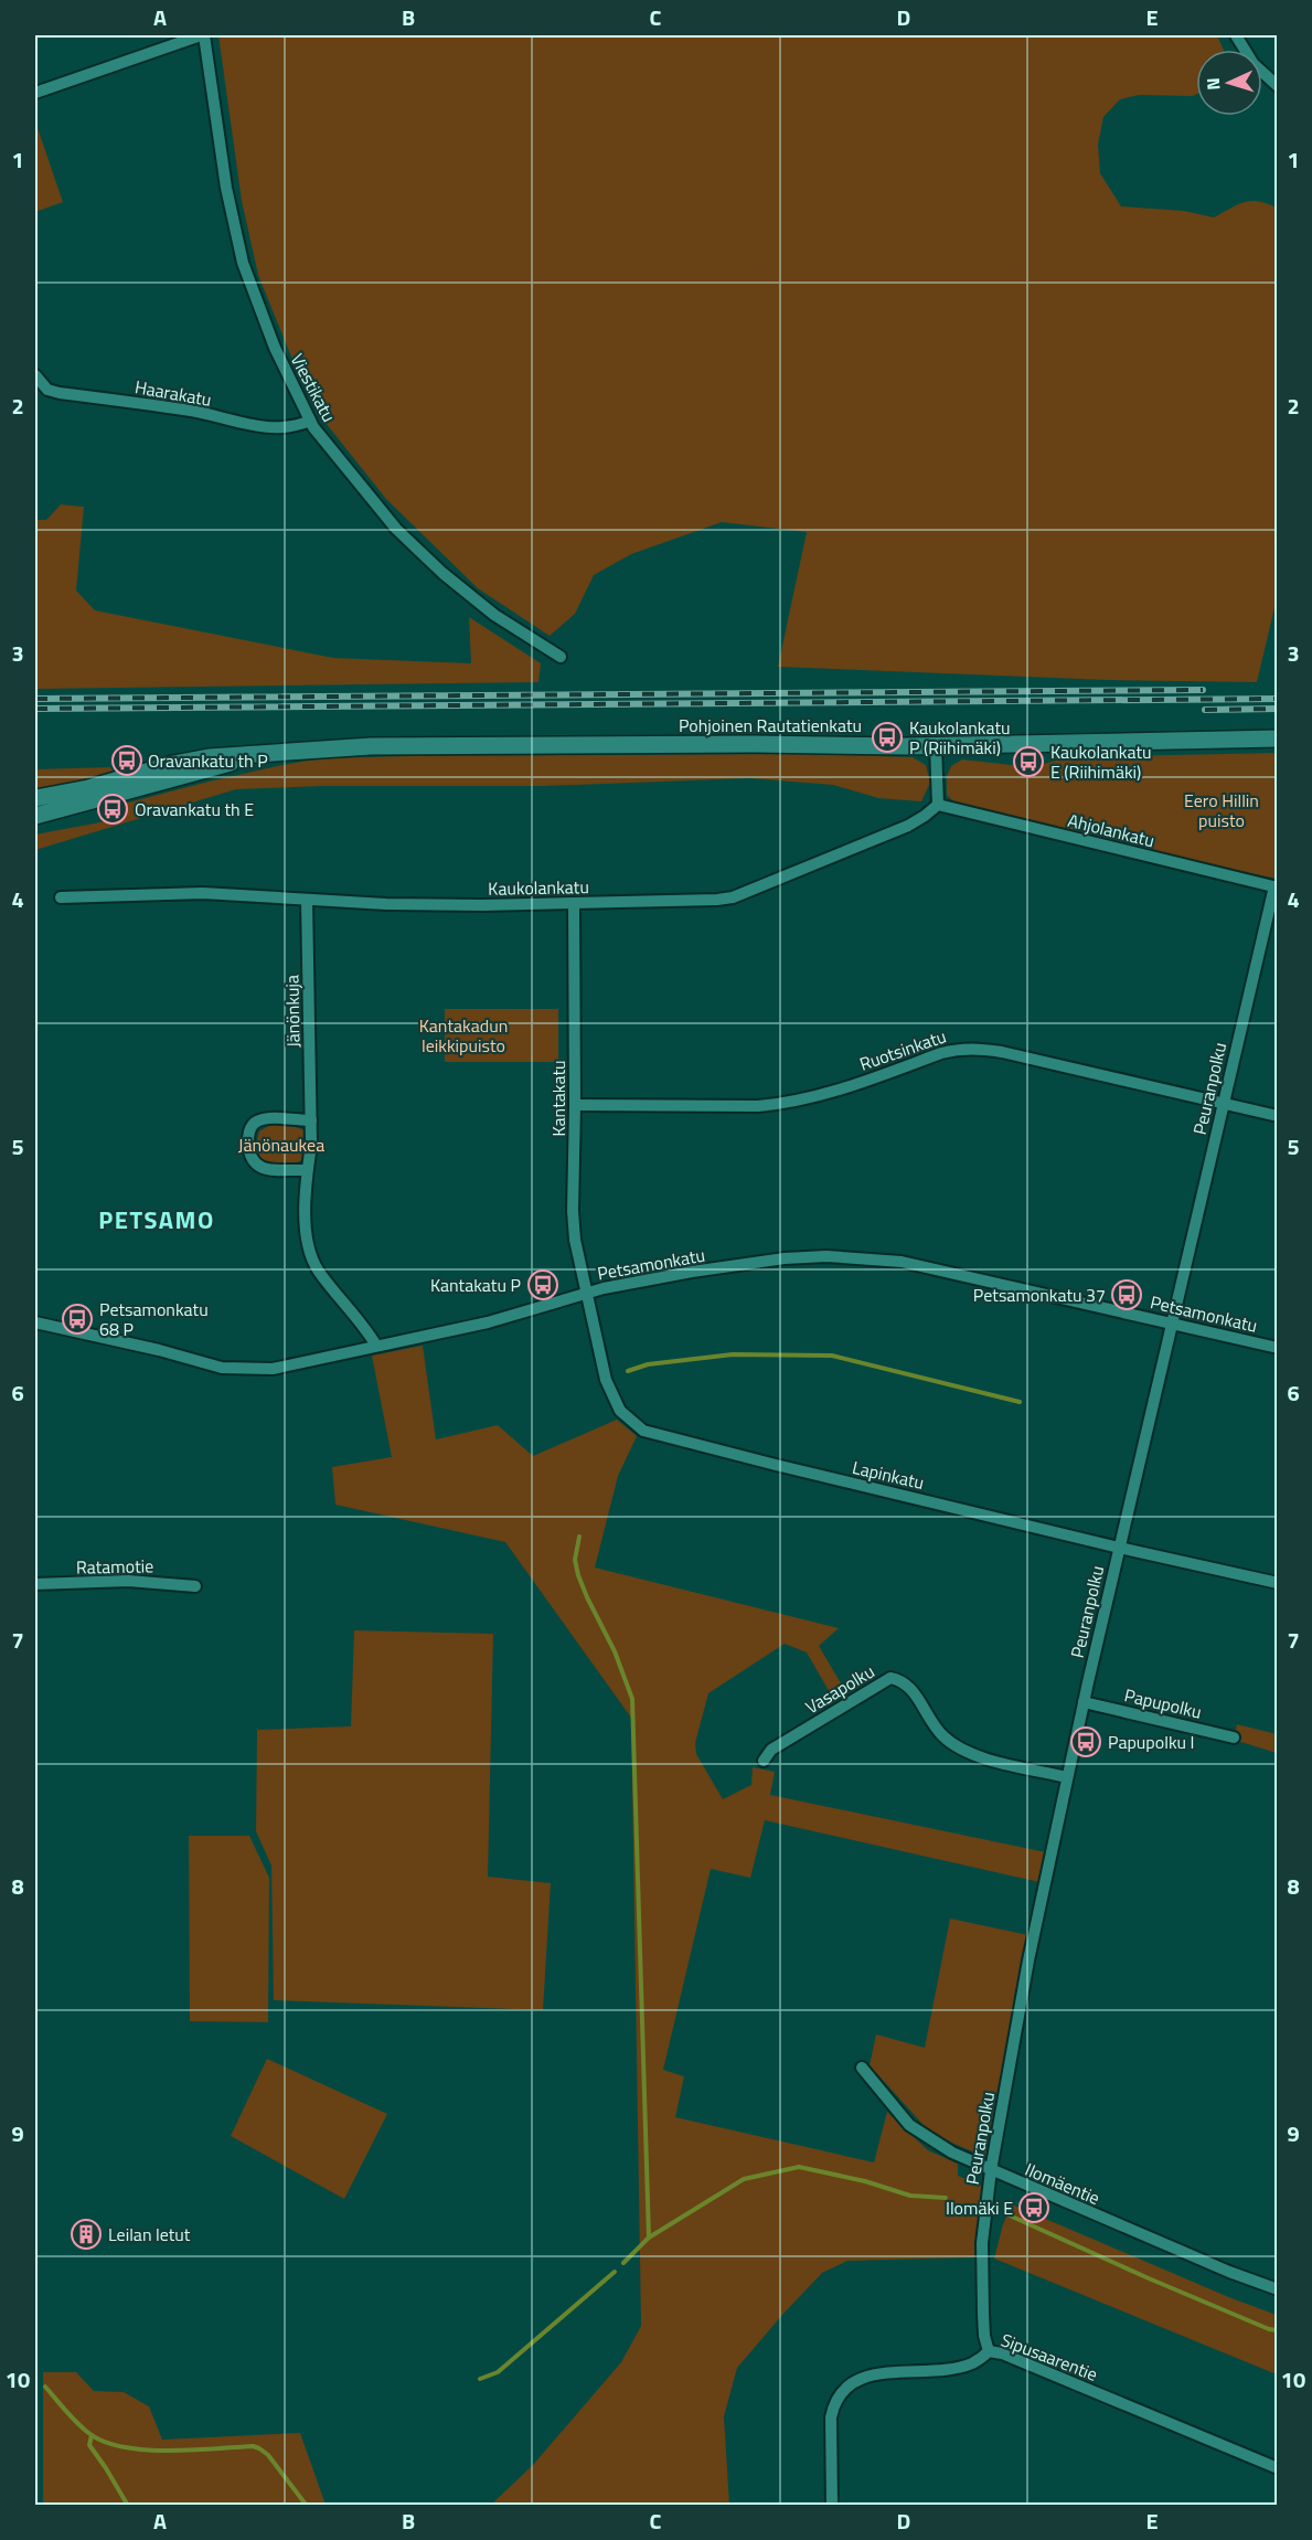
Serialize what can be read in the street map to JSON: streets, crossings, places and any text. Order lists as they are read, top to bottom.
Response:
{
  "streets": {
    "street": [
      "Viestikatu",
      "Haarakatu",
      "Pohjoinen Rautatienkatu",
      "Ahjolankatu",
      "Kaukolankatu",
      "Jänönkuja",
      "Ruotsinkatu",
      "Peuranpolku",
      "Kantakatu",
      "Petsamonkatu",
      "Lapinkatu",
      "Ratamotie",
      "Vasapolku",
      "Papupolku",
      "Ilomäentie",
      "Sipusaarentie"
    ]
  },
  "crossings": [
    ["Viestikatu", "Haarakatu"],
    ["Ahjolankatu", "Kaukolankatu"],
    ["Ahjolankatu", "Peuranpolku"],
    ["Kaukolankatu", "Jänönkuja"],
    ["Kaukolankatu", "Kantakatu"],
    ["Jänönkuja", "Petsamonkatu"],
    ["Ruotsinkatu", "Peuranpolku"],
    ["Ruotsinkatu", "Kantakatu"],
    ["Peuranpolku", "Petsamonkatu"],
    ["Peuranpolku", "Lapinkatu"],
    ["Peuranpolku", "Vasapolku"],
    ["Peuranpolku", "Papupolku"],
    ["Peuranpolku", "Ilomäentie"],
    ["Peuranpolku", "Sipusaarentie"],
    ["Kantakatu", "Petsamonkatu"],
    ["Kantakatu", "Lapinkatu"],
    ["Petsamonkatu", "Lapinkatu"]
  ],
  "districts": ["PETSAMO"],
  "parks": ["Eero Hillin puisto", "Kantakadun leikkipuisto", "Jänönaukea"],
  "places": {
    "bus stop": [
      "Kaukolankatu P (Riihimäki)",
      "Oravankatu th P",
      "Kaukolankatu E (Riihimäki)",
      "Oravankatu th E",
      "Kantakatu P",
      "Petsamonkatu 37",
      "Petsamonkatu 68 P",
      "Papupolku I",
      "Ilomäki E"
    ],
    "building": ["Leilan letut"]
  },
  "north": "left",
  "grid": {
    "columns": [
      "A",
      "B",
      "C",
      "D",
      "E"
    ],
    "rows": [
      "1",
      "2",
      "3",
      "4",
      "5",
      "6",
      "7",
      "8",
      "9",
      "10"
    ]
  }
}
